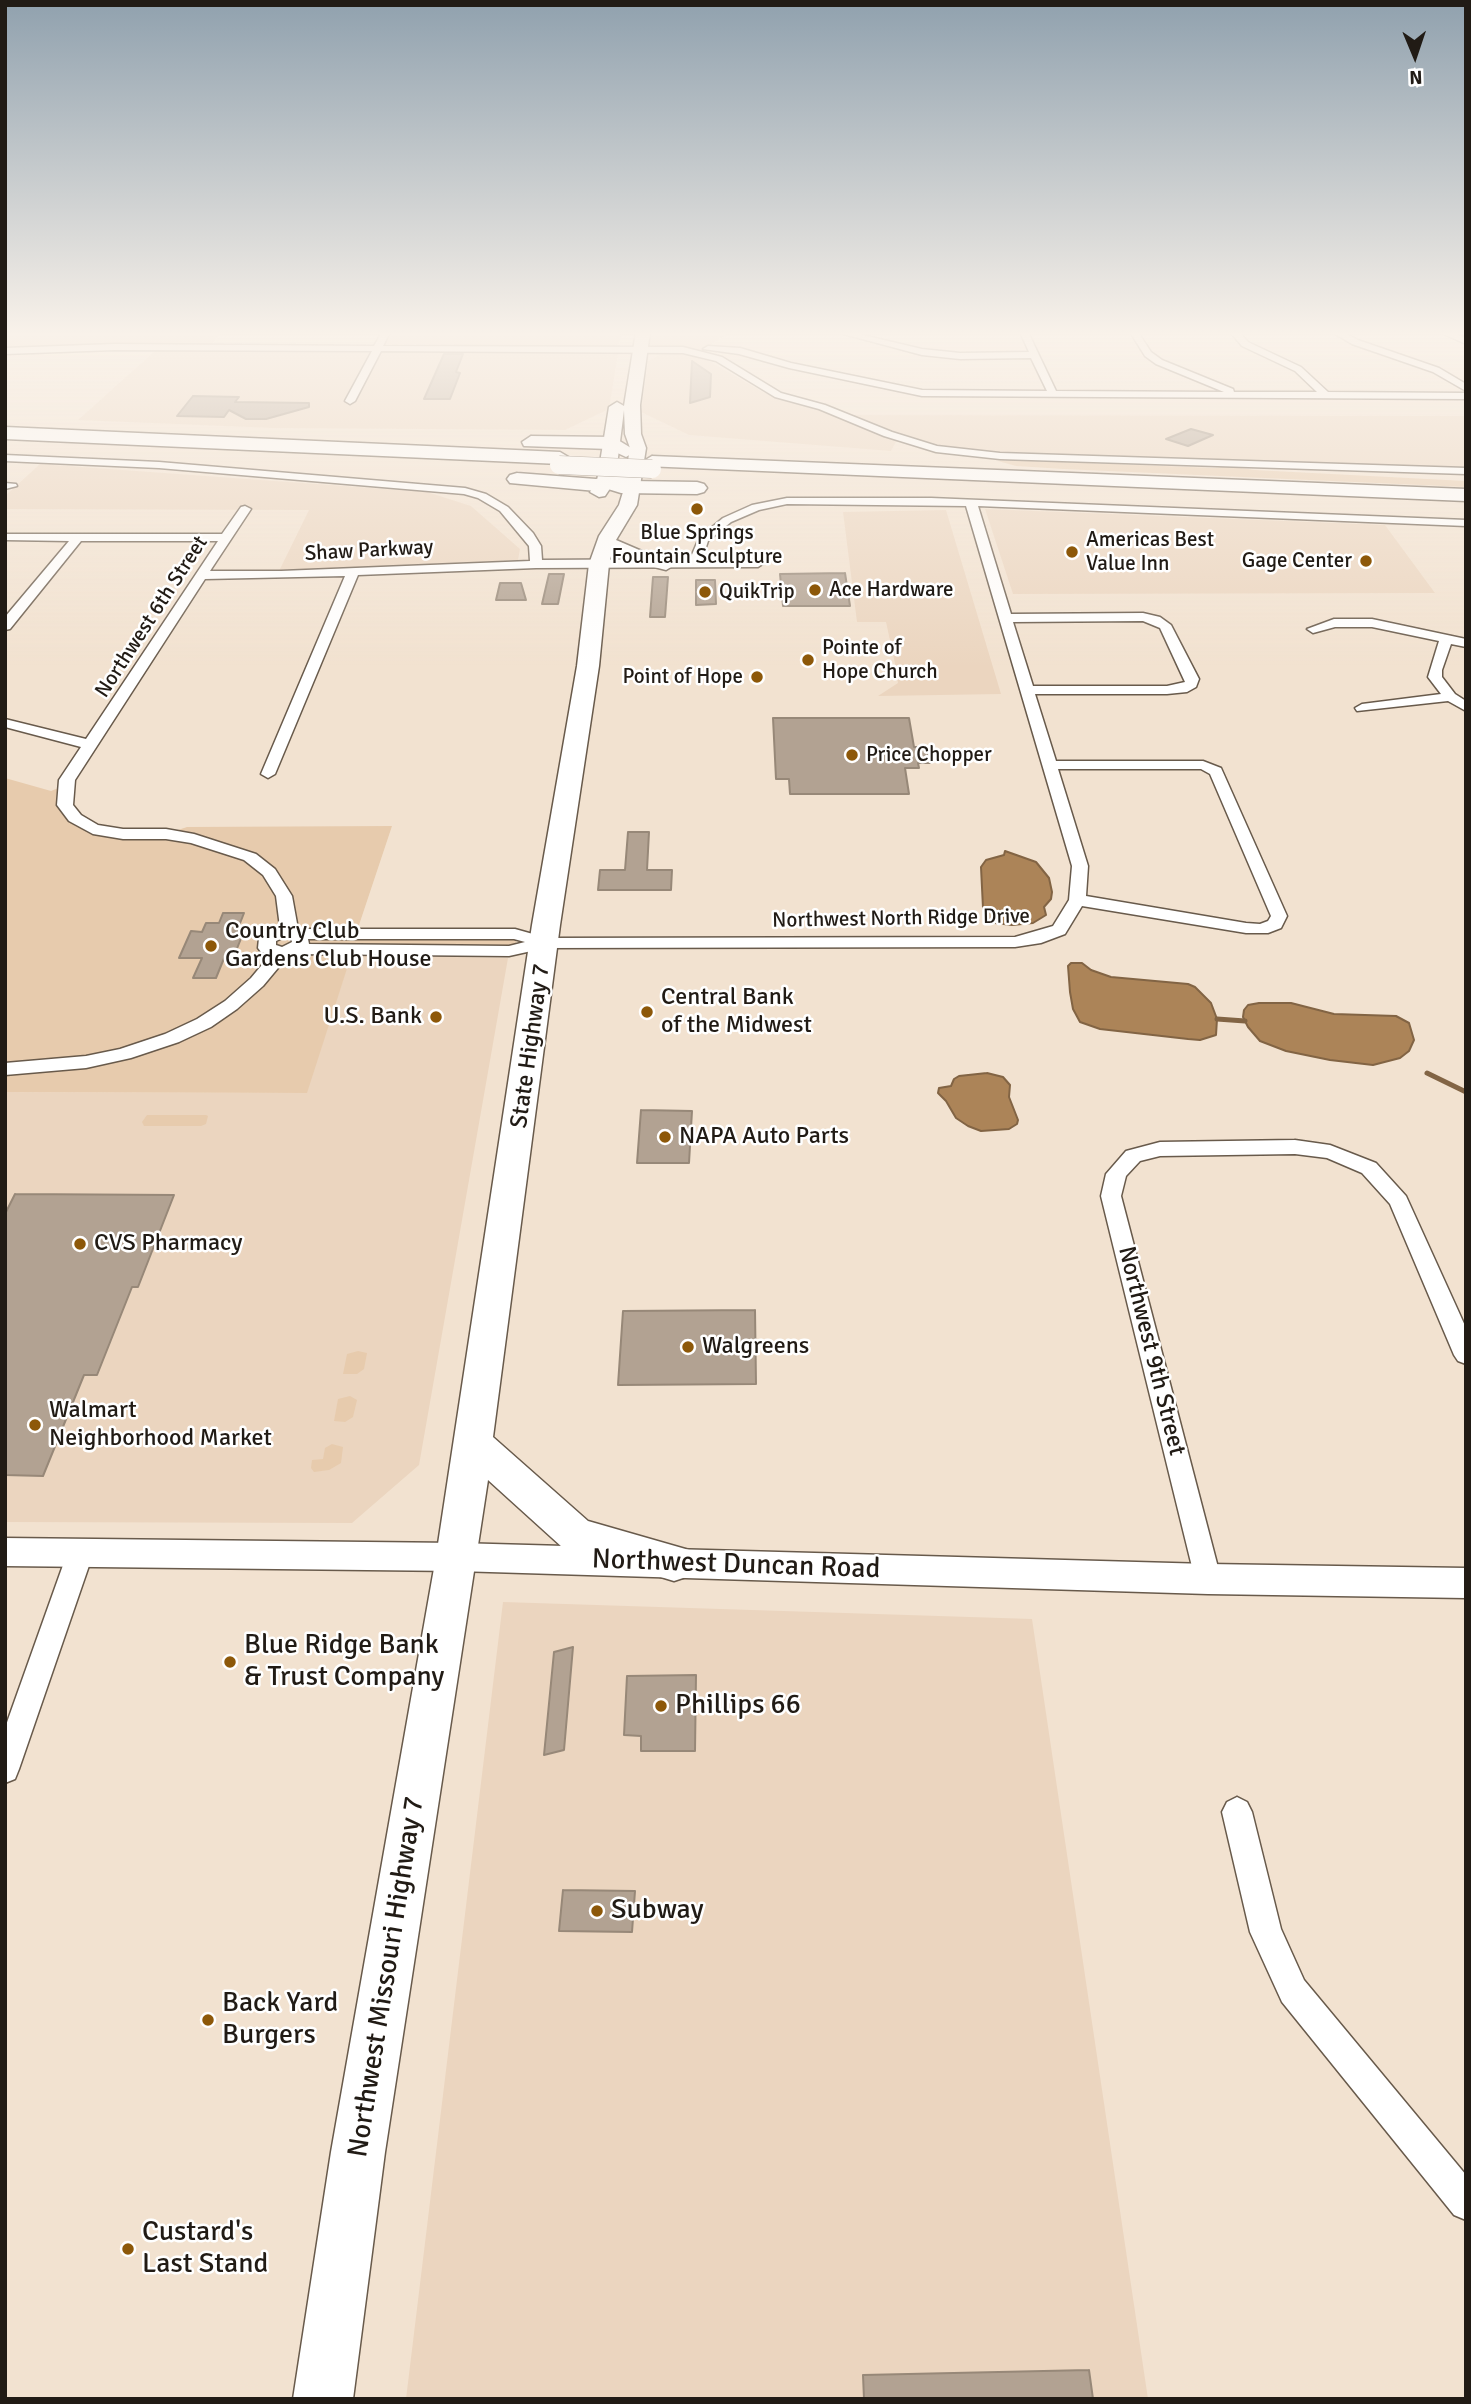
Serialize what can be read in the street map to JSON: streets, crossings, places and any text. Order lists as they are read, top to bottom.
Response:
{
  "streets": {
    "main road": ["State Highway 7", "Northwest Missouri Highway 7"],
    "street": [
      "Shaw Parkway",
      "Northwest 6th Street",
      "Northwest North Ridge Drive",
      "Northwest 9th Street",
      "Northwest Duncan Road"
    ]
  },
  "crossings": [
    ["Shaw Parkway", "Northwest 6th Street"],
    ["Shaw Parkway", "State Highway 7"],
    ["Northwest 6th Street", "Northwest North Ridge Drive"],
    ["Northwest North Ridge Drive", "State Highway 7"],
    ["State Highway 7", "Northwest Duncan Road"],
    ["State Highway 7", "Northwest Missouri Highway 7"],
    ["Northwest 9th Street", "Northwest Duncan Road"],
    ["Northwest Duncan Road", "Northwest Missouri Highway 7"]
  ],
  "places": [
    "Blue Springs Fountain Sculpture",
    "Americas Best Value Inn",
    "Gage Center",
    "Ace Hardware",
    "QuikTrip",
    "Pointe of Hope Church",
    "Point of Hope",
    "Price Chopper",
    "Country Club Gardens Club House",
    "Central Bank of the Midwest",
    "U.S. Bank",
    "NAPA Auto Parts",
    "CVS Pharmacy",
    "Walgreens",
    "Walmart Neighborhood Market",
    "Blue Ridge Bank & Trust Company",
    "Phillips 66",
    "Subway",
    "Back Yard Burgers",
    "Custard's Last Stand"
  ],
  "north": "bottom"
}
